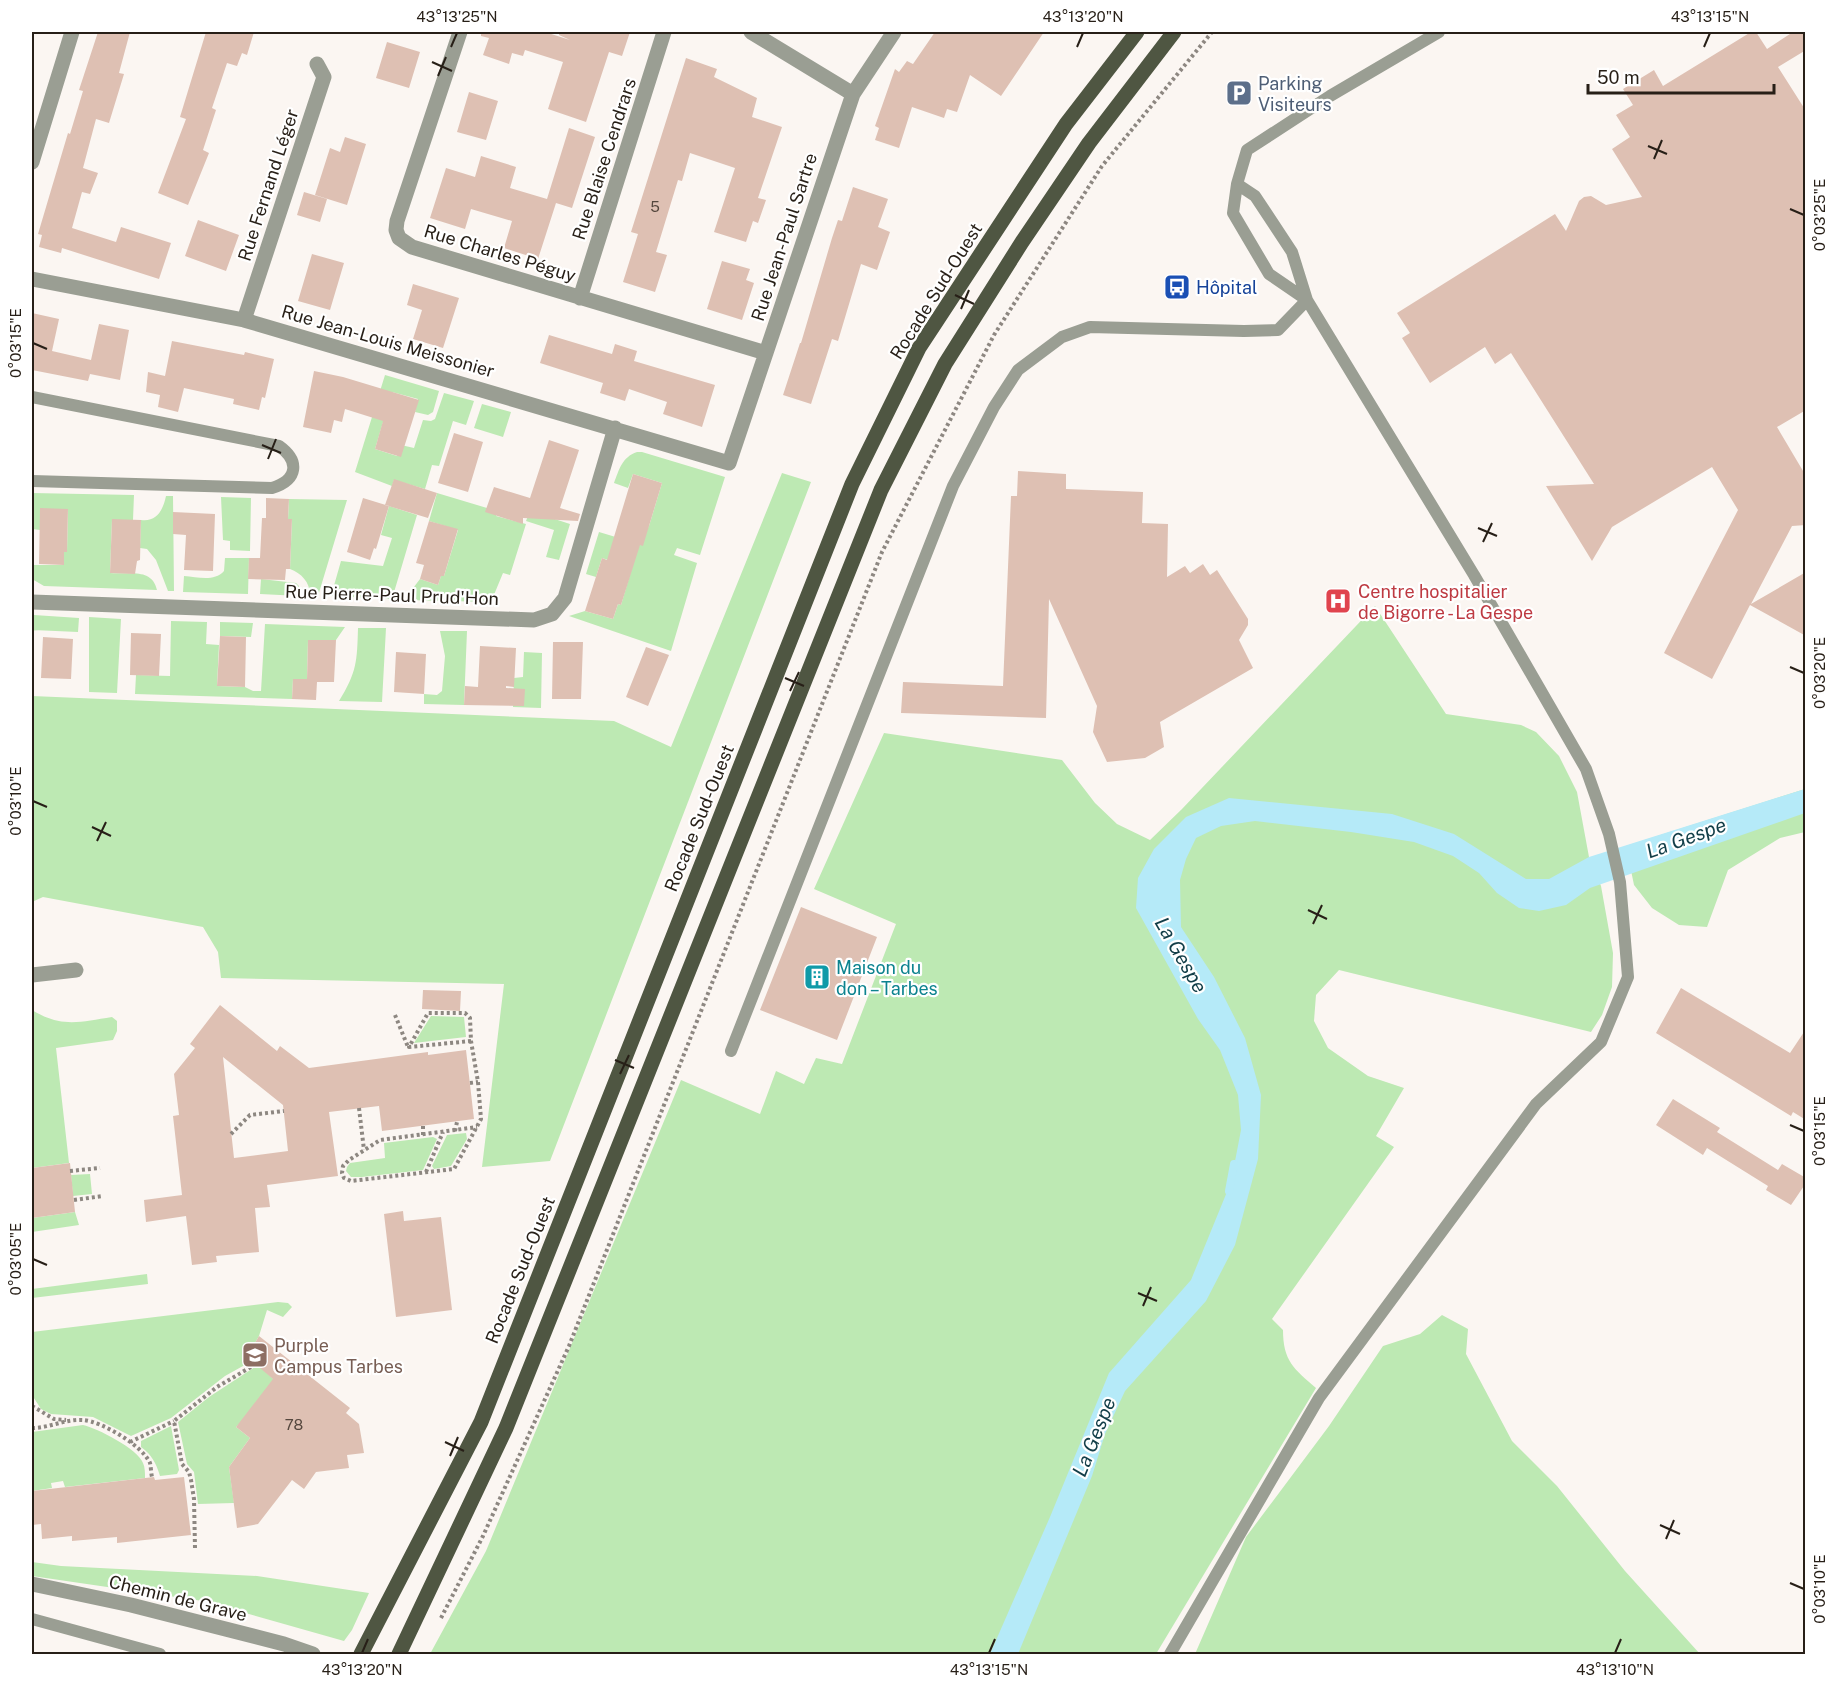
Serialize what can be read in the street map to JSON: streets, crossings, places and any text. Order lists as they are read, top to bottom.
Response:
{
  "streets": {
    "main road": ["Rocade Sud-Ouest"],
    "street": [
      "Rue Blaise Cendrars",
      "Rue Fernand Léger",
      "Rue Jean-Paul Sartre",
      "Rue Charles Péguy",
      "Rue Jean-Louis Meissonier",
      "Rue Pierre-Paul Prud'Hon",
      "Chemin de Grave"
    ]
  },
  "crossings": [
    ["Rue Blaise Cendrars", "Rue Charles Péguy"],
    ["Rue Fernand Léger", "Rue Jean-Louis Meissonier"],
    ["Rue Jean-Paul Sartre", "Rue Charles Péguy"],
    ["Rue Jean-Paul Sartre", "Rue Jean-Louis Meissonier"],
    ["Rue Jean-Louis Meissonier", "Rue Pierre-Paul Prud'Hon"]
  ],
  "water": ["La Gespe"],
  "places": {
    "parking": ["Parking Visiteurs"],
    "bus stop": ["Hôpital"],
    "hospital": ["Centre hospitalier de Bigorre - La Gespe"],
    "building": ["Maison du don – Tarbes"],
    "school or university": ["Purple Campus Tarbes"]
  },
  "house_numbers": ["5", "78"],
  "scale_bar": "50 m",
  "coordinates": [
    "43°13'25\"N",
    "43°13'20\"N",
    "43°13'15\"N",
    "0°03'25\"E",
    "0°03'15\"E",
    "0°03'20\"E",
    "0°03'10\"E",
    "0°03'05\"E",
    "43°13'10\"N"
  ]
}
